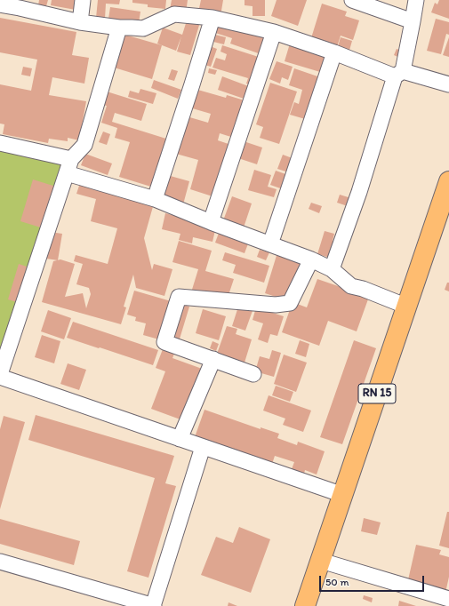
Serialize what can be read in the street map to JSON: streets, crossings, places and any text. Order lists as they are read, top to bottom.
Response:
{
  "streets": {
    "main road": ["RN 15"]
  },
  "scale_bar": "50 m"
}
